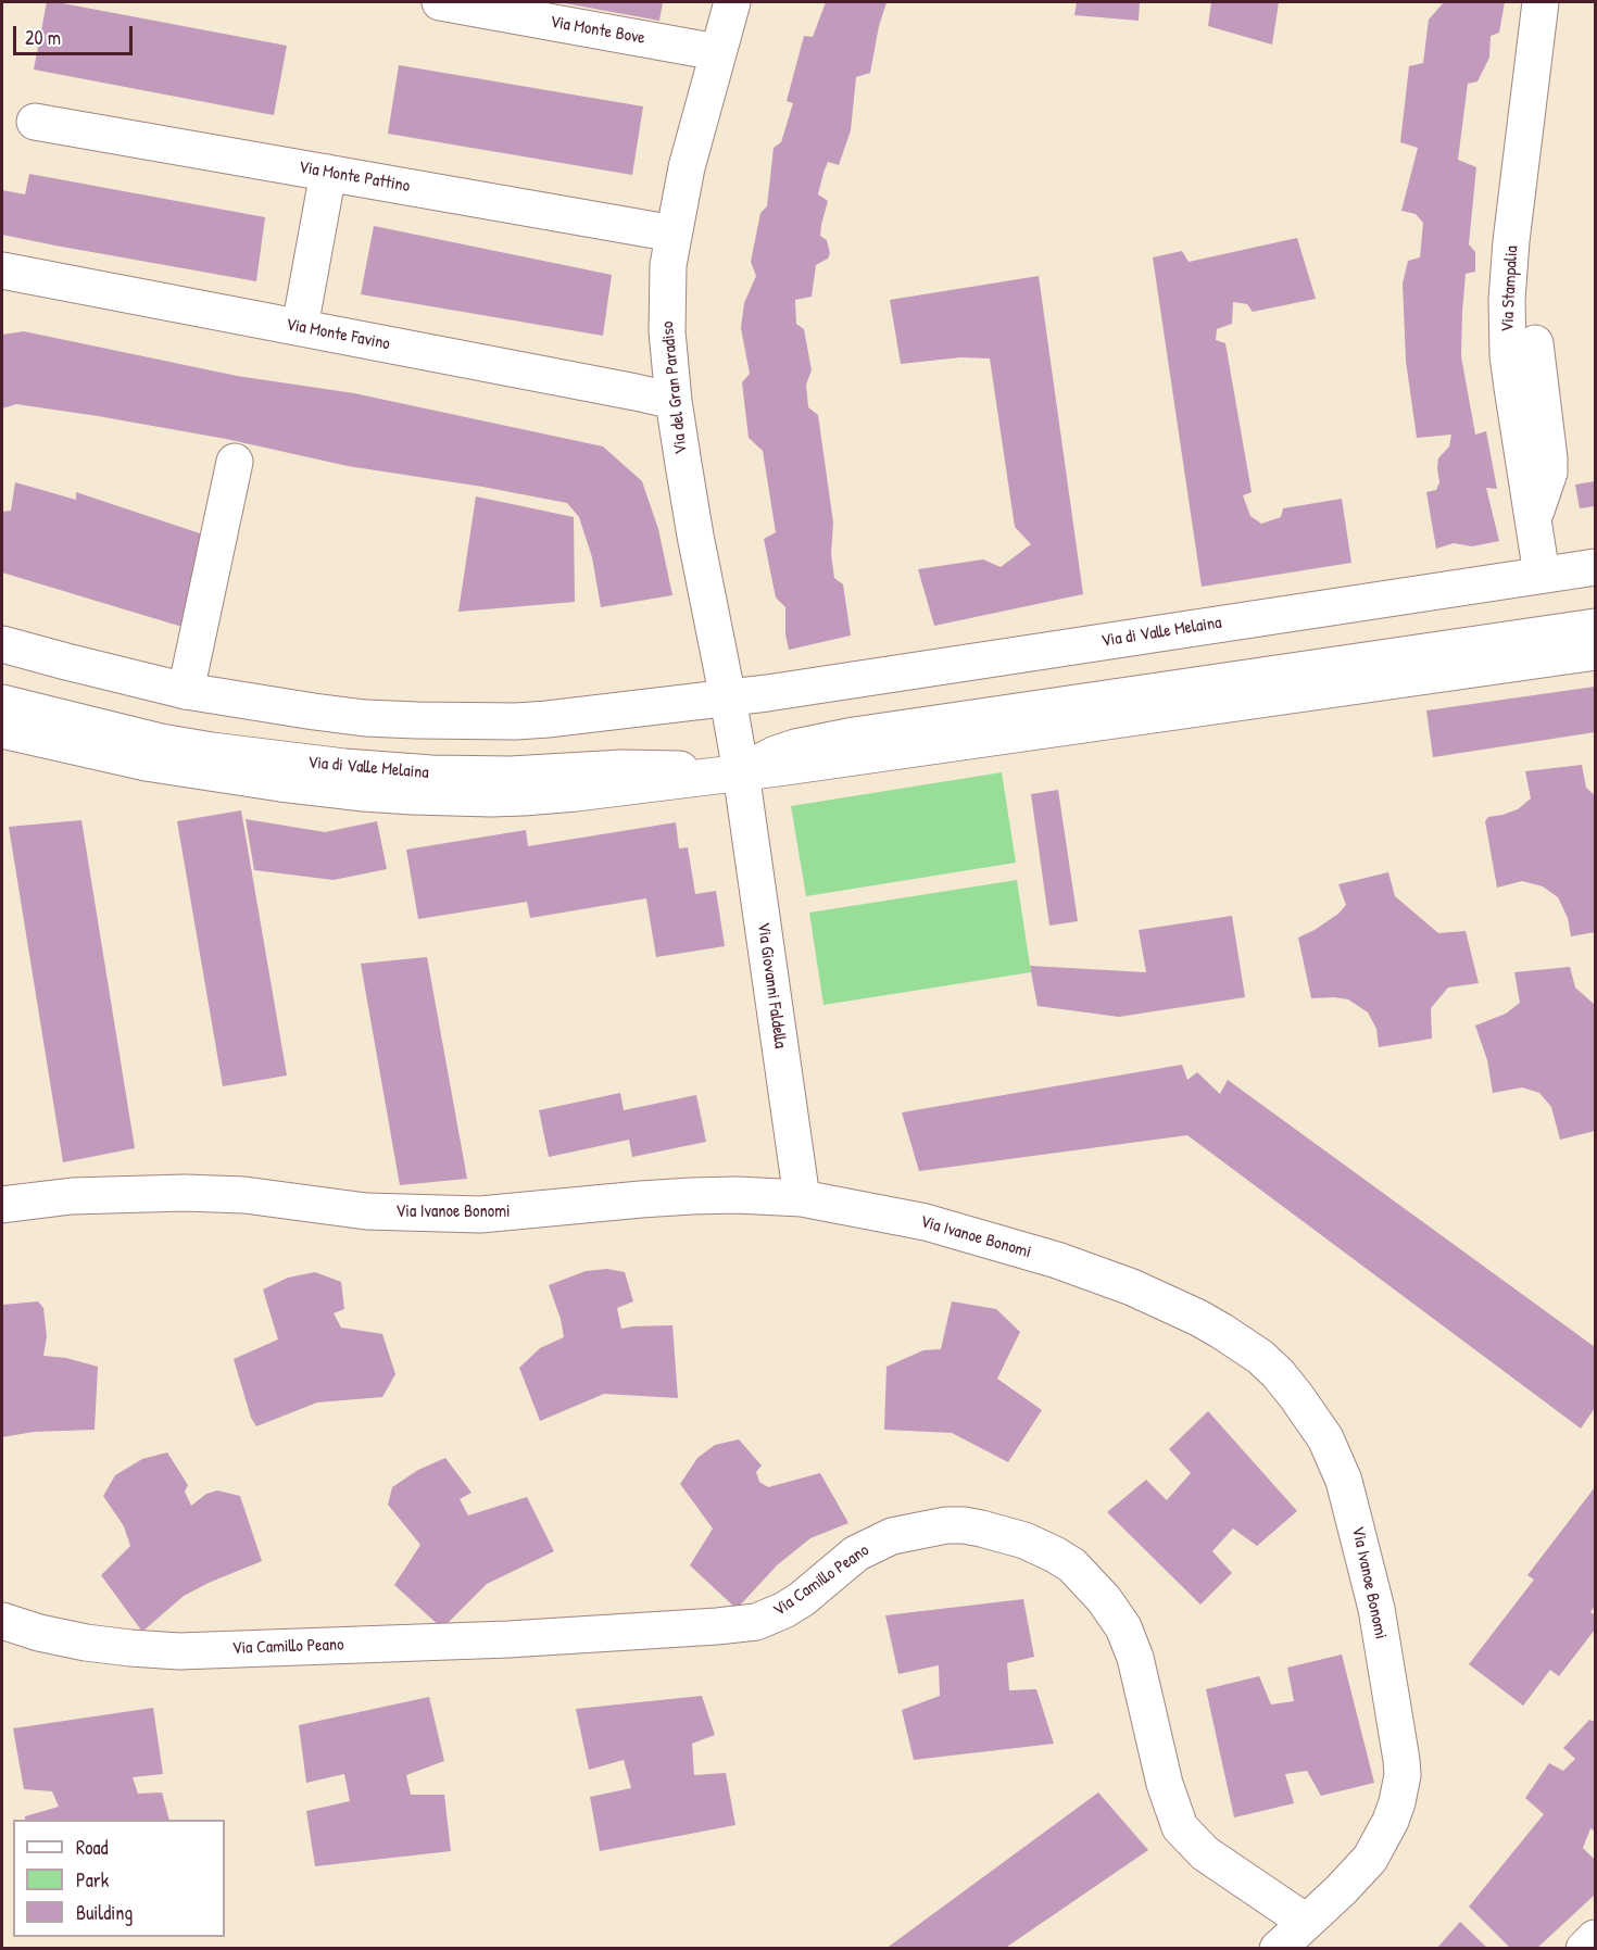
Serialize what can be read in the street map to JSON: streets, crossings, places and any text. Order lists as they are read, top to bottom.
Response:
{
  "streets": {
    "street": [
      "Via Monte Bove",
      "Via Monte Pattino",
      "Via Stampalia",
      "Via Monte Favino",
      "Via del Gran Paradiso",
      "Via di Valle Melaina",
      "Via Giovanni Faldella",
      "Via Ivanoe Bonomi",
      "Via Camillo Peano"
    ]
  },
  "crossings": [
    ["Via Monte Bove", "Via del Gran Paradiso"],
    ["Via Monte Pattino", "Via del Gran Paradiso"],
    ["Via Stampalia", "Via di Valle Melaina"],
    ["Via Monte Favino", "Via del Gran Paradiso"],
    ["Via del Gran Paradiso", "Via di Valle Melaina"],
    ["Via di Valle Melaina", "Via Giovanni Faldella"],
    ["Via Giovanni Faldella", "Via Ivanoe Bonomi"],
    ["Via Ivanoe Bonomi", "Via Camillo Peano"]
  ],
  "legend": ["Road", "Park", "Building"],
  "scale_bar": "20 m"
}
